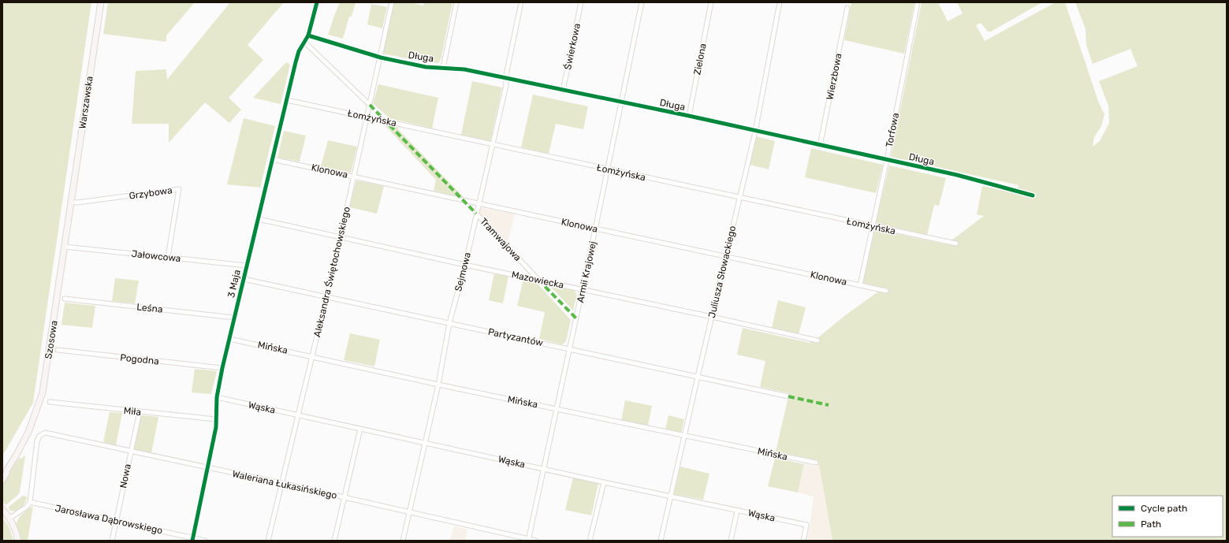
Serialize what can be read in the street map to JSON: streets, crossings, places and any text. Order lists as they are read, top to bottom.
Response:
{
  "streets": {
    "main road": ["Warszawska", "Szosowa"],
    "street": [
      "Świerkowa",
      "Długa",
      "Zielona",
      "Wierzbowa",
      "Łomżyńska",
      "Torfowa",
      "Klonowa",
      "Grzybowa",
      "Tramwajowa",
      "Jałowcowa",
      "Aleksandra Świętochowskiego",
      "Sejmowa",
      "Armii Krajowej",
      "Juliusza Słowackiego",
      "Mazowiecka",
      "3 Maja",
      "Leśna",
      "Partyzantów",
      "Mińska",
      "Pogodna",
      "Wąska",
      "Miła",
      "Nowa",
      "Waleriana Łukasińskiego",
      "Jarosława Dąbrowskiego"
    ]
  },
  "crossings": [
    ["Świerkowa", "Długa"],
    ["Długa", "Zielona"],
    ["Długa", "Wierzbowa"],
    ["Długa", "Torfowa"],
    ["Długa", "Aleksandra Świętochowskiego"],
    ["Długa", "Sejmowa"],
    ["Długa", "Armii Krajowej"],
    ["Długa", "Juliusza Słowackiego"],
    ["Długa", "3 Maja"],
    ["Warszawska", "Grzybowa"],
    ["Warszawska", "Szosowa"],
    ["Łomżyńska", "Torfowa"],
    ["Łomżyńska", "Aleksandra Świętochowskiego"],
    ["Łomżyńska", "Sejmowa"],
    ["Łomżyńska", "Armii Krajowej"],
    ["Łomżyńska", "Juliusza Słowackiego"],
    ["Łomżyńska", "3 Maja"],
    ["Torfowa", "Klonowa"],
    ["Klonowa", "Aleksandra Świętochowskiego"],
    ["Klonowa", "Sejmowa"],
    ["Klonowa", "Armii Krajowej"],
    ["Klonowa", "Juliusza Słowackiego"],
    ["Klonowa", "3 Maja"],
    ["Grzybowa", "Jałowcowa"],
    ["Grzybowa", "Szosowa"],
    ["Tramwajowa", "Sejmowa"],
    ["Tramwajowa", "Mazowiecka"],
    ["Jałowcowa", "3 Maja"],
    ["Jałowcowa", "Szosowa"],
    ["Aleksandra Świętochowskiego", "Mazowiecka"],
    ["Aleksandra Świętochowskiego", "Partyzantów"],
    ["Aleksandra Świętochowskiego", "Mińska"],
    ["Aleksandra Świętochowskiego", "Wąska"],
    ["Aleksandra Świętochowskiego", "Waleriana Łukasińskiego"],
    ["Sejmowa", "Mazowiecka"],
    ["Sejmowa", "Partyzantów"],
    ["Sejmowa", "Mińska"],
    ["Sejmowa", "Wąska"],
    ["Sejmowa", "Waleriana Łukasińskiego"],
    ["Armii Krajowej", "Mazowiecka"],
    ["Armii Krajowej", "Partyzantów"],
    ["Armii Krajowej", "Mińska"],
    ["Armii Krajowej", "Wąska"],
    ["Armii Krajowej", "Waleriana Łukasińskiego"],
    ["Juliusza Słowackiego", "Mazowiecka"],
    ["Juliusza Słowackiego", "Partyzantów"],
    ["Juliusza Słowackiego", "Mińska"],
    ["Juliusza Słowackiego", "Wąska"],
    ["Mazowiecka", "3 Maja"],
    ["3 Maja", "Leśna"],
    ["3 Maja", "Partyzantów"],
    ["3 Maja", "Mińska"],
    ["3 Maja", "Pogodna"],
    ["3 Maja", "Wąska"],
    ["3 Maja", "Miła"],
    ["3 Maja", "Waleriana Łukasińskiego"],
    ["3 Maja", "Jarosława Dąbrowskiego"],
    ["Miła", "Nowa"],
    ["Nowa", "Waleriana Łukasińskiego"],
    ["Nowa", "Jarosława Dąbrowskiego"],
    ["Waleriana Łukasińskiego", "Jarosława Dąbrowskiego"]
  ],
  "legend": ["Cycle path", "Path"]
}
